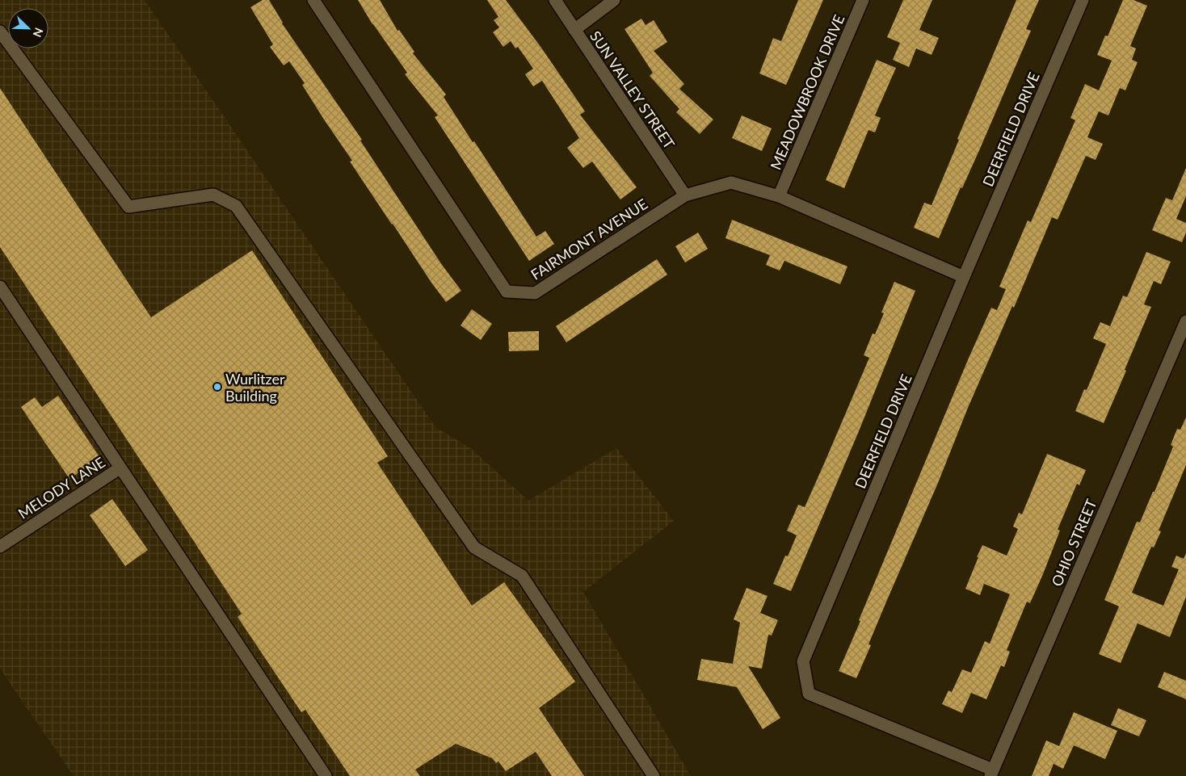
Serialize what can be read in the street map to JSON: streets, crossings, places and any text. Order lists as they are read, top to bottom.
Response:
{
  "streets": {
    "street": [
      "SUN VALLEY STREET",
      "MEADOWBROOK DRIVE",
      "DEERFIELD DRIVE",
      "FAIRMONT AVENUE",
      "MELODY LANE",
      "OHIO STREET"
    ]
  },
  "crossings": [
    ["SUN VALLEY STREET", "FAIRMONT AVENUE"],
    ["MEADOWBROOK DRIVE", "FAIRMONT AVENUE"],
    ["DEERFIELD DRIVE", "FAIRMONT AVENUE"],
    ["DEERFIELD DRIVE", "OHIO STREET"]
  ],
  "places": ["Wurlitzer Building"],
  "north": "bottom right"
}
